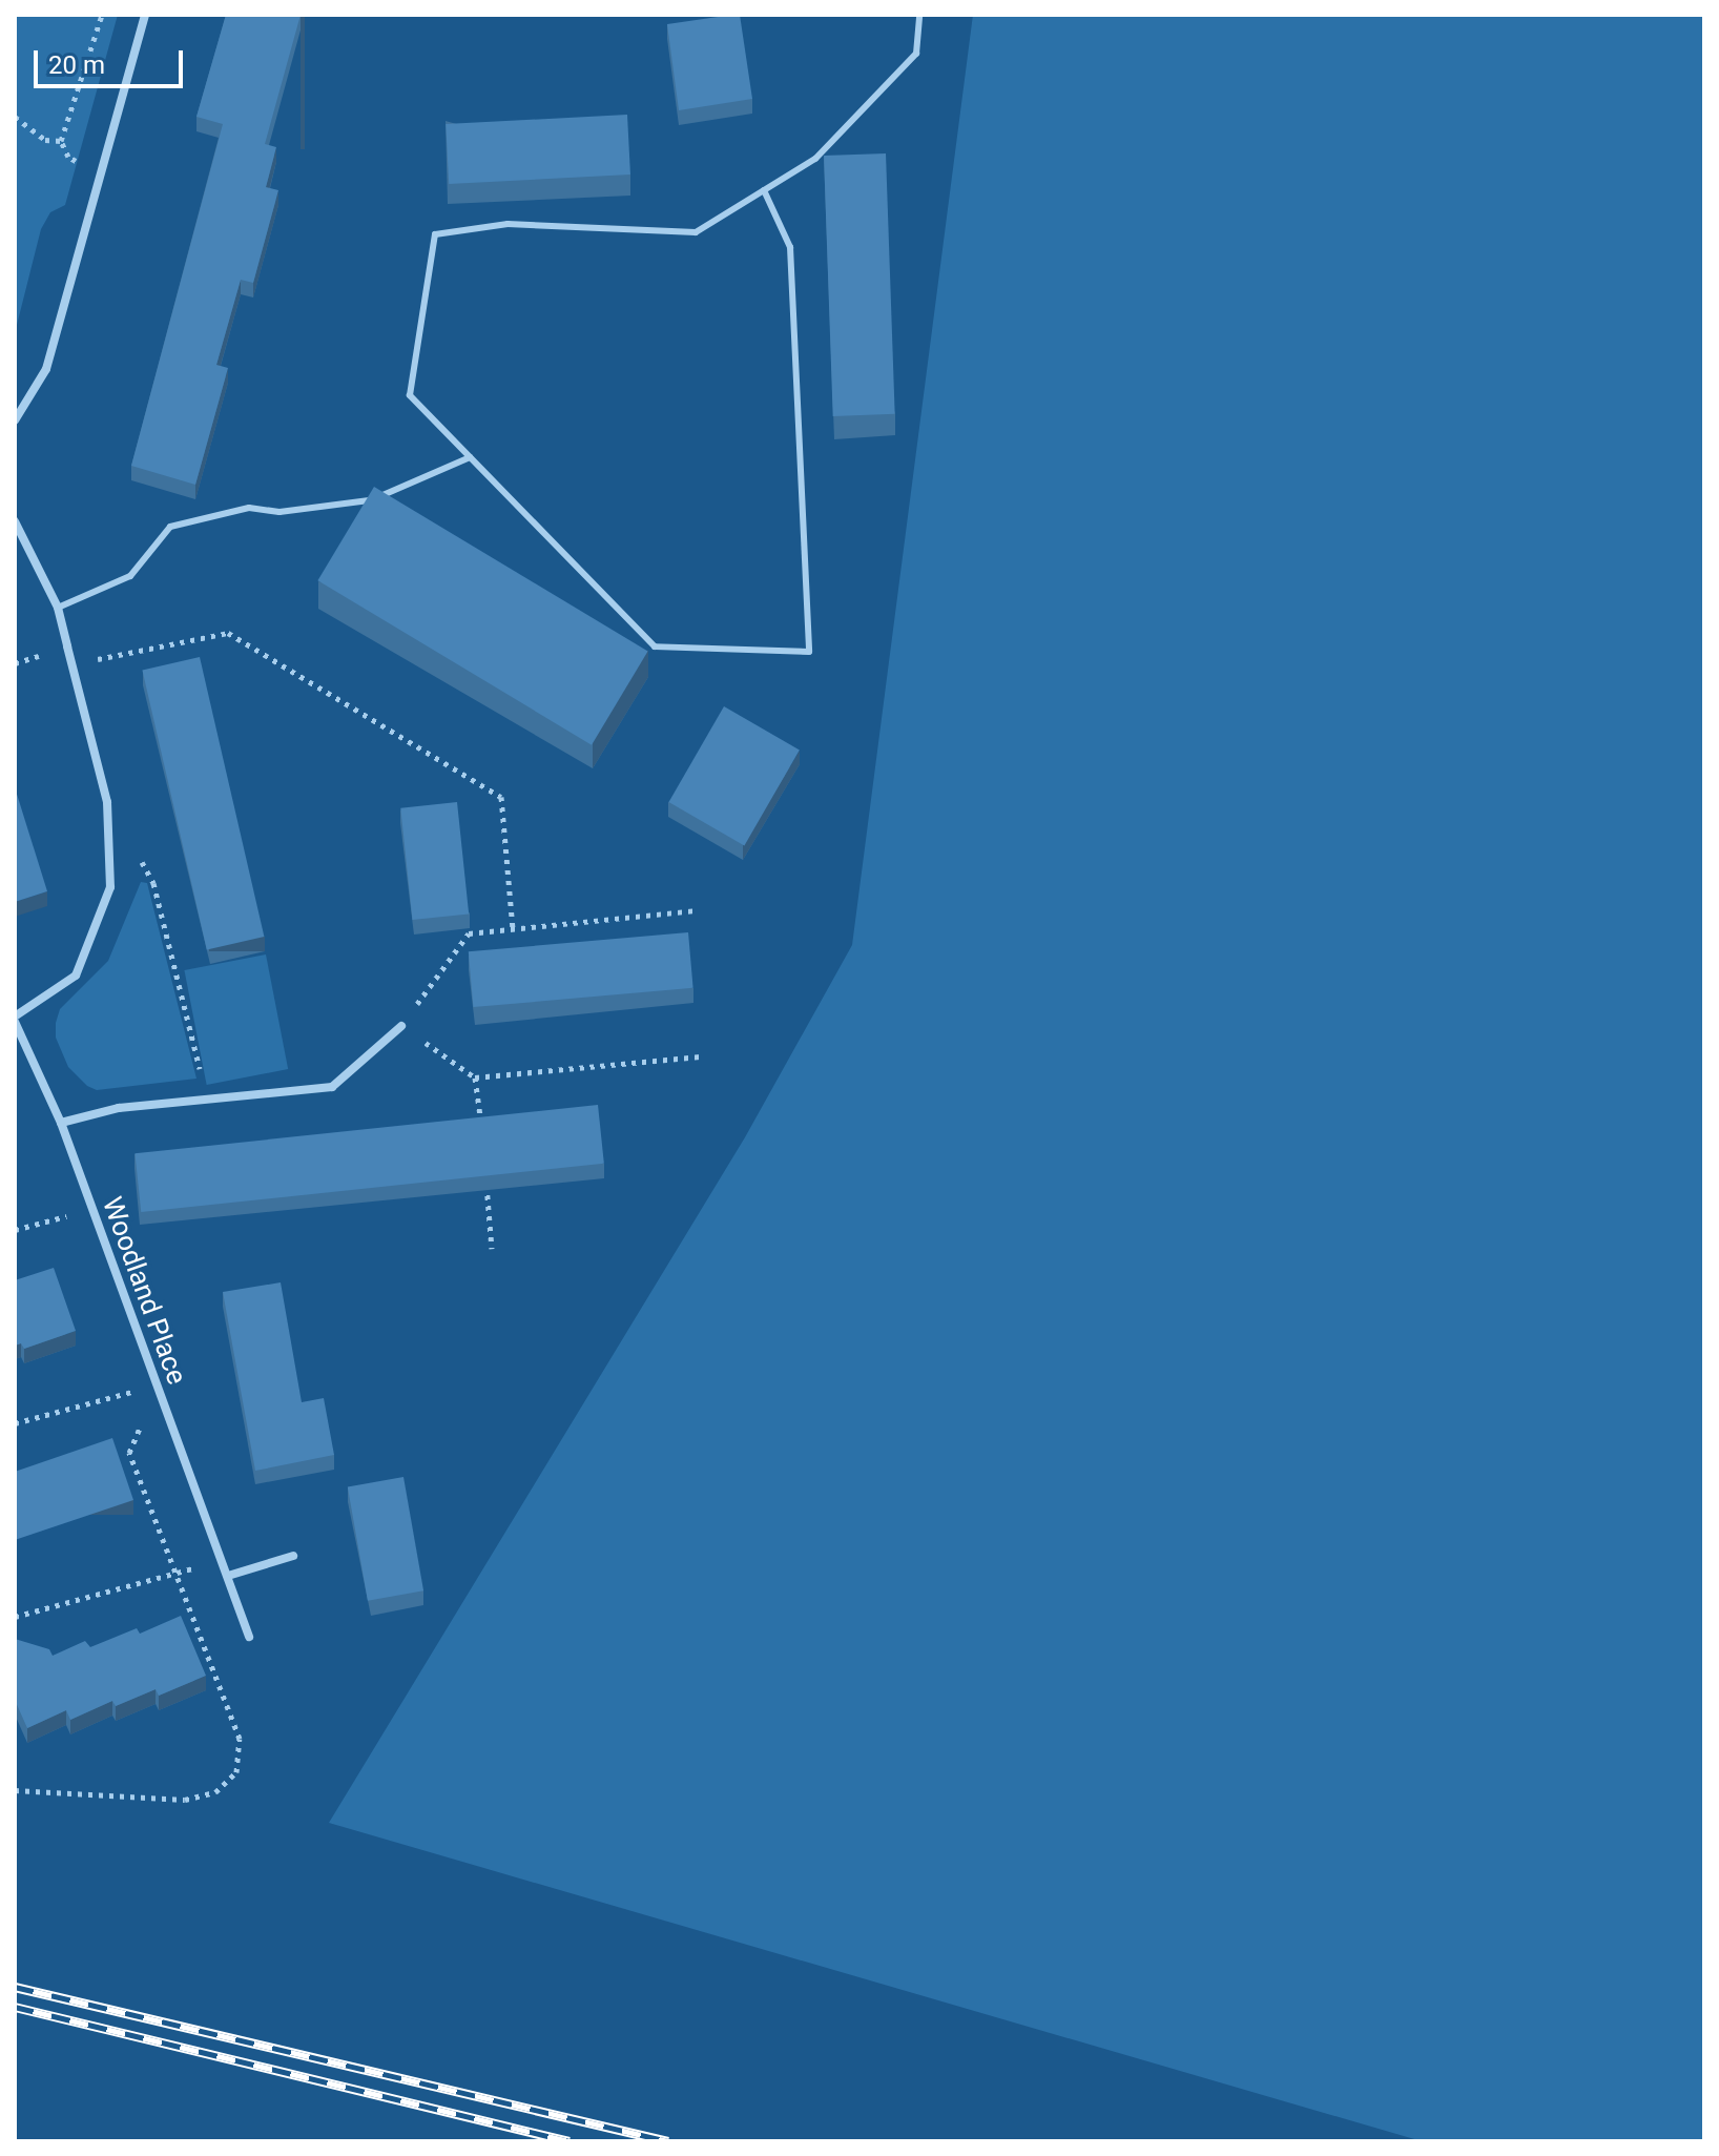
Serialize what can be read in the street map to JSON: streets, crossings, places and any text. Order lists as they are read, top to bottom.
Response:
{
  "streets": {
    "street": ["Woodland Place"]
  },
  "scale_bar": "20 m"
}
